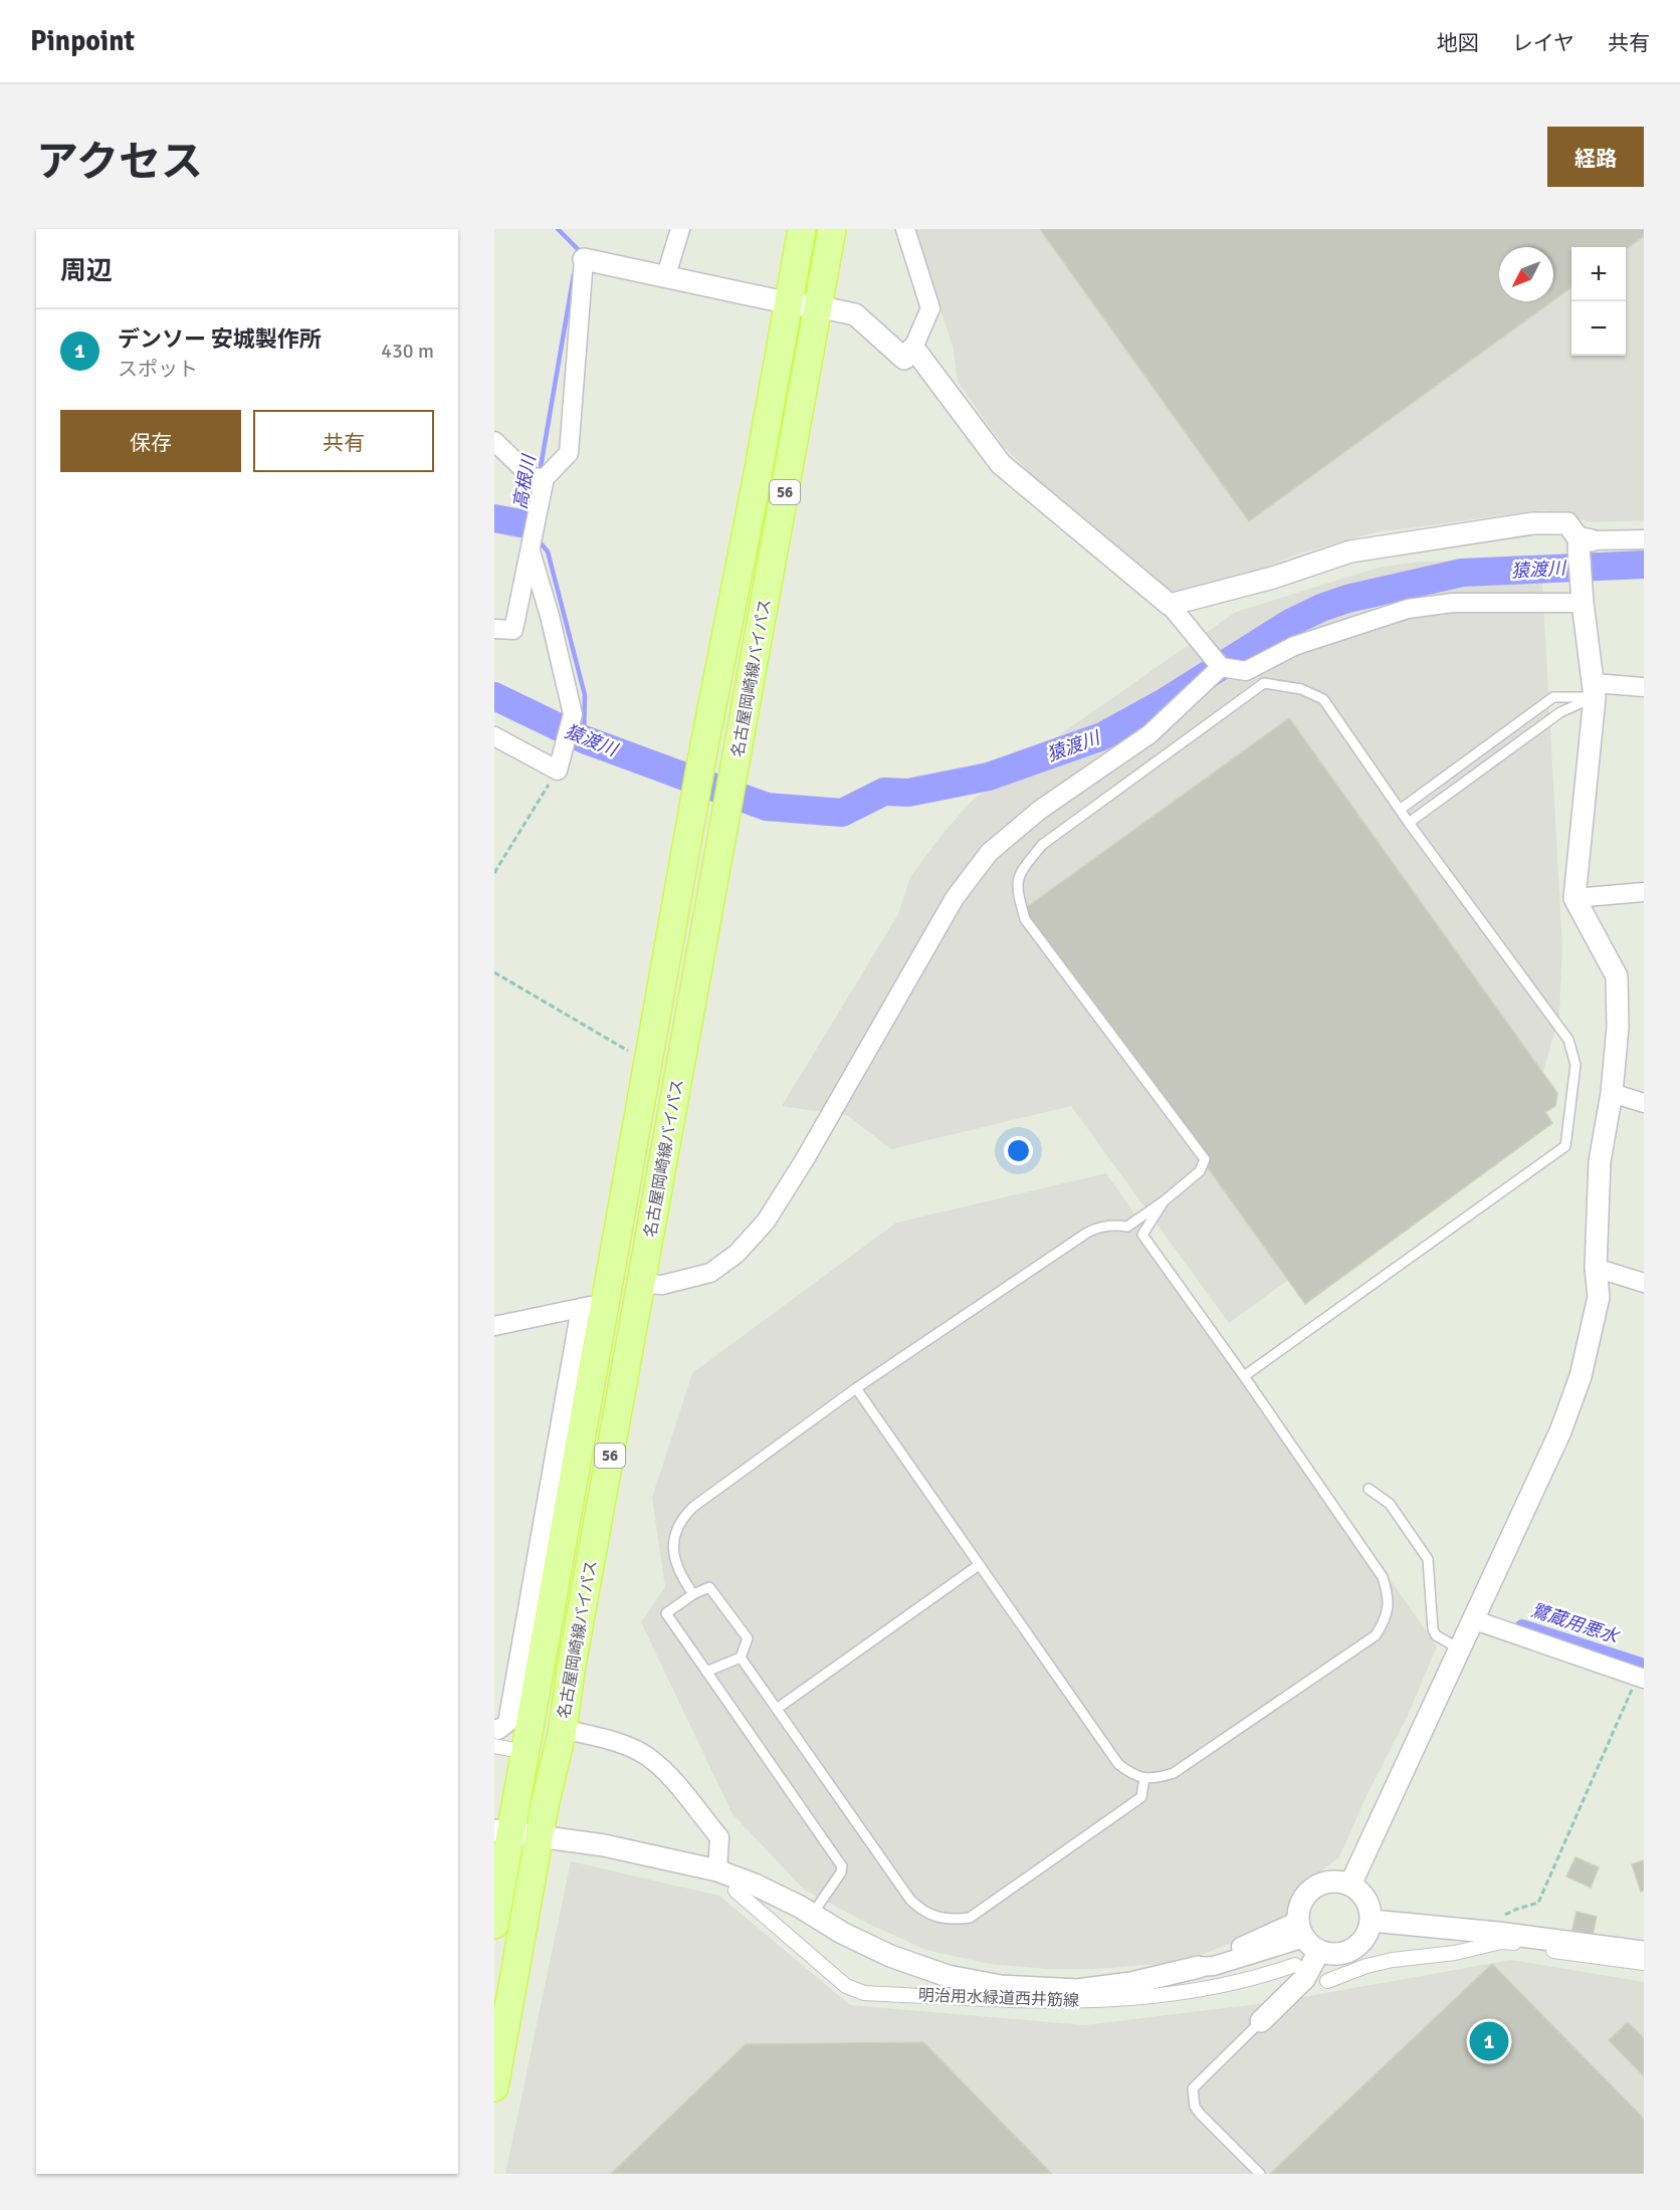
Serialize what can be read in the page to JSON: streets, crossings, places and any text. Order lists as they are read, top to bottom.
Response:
{
  "streets": {
    "main road": ["56", "名古屋岡崎線バイパス"],
    "street": ["明治用水緑道西井筋線"]
  },
  "water": ["高根川", "猿渡川", "鷺蔵用悪水"],
  "north": "bottom left",
  "page": {
    "header": "Pinpoint",
    "nav": ["地図", "レイヤ", "共有"],
    "title": "アクセス",
    "buttons": [
      "経路",
      ["保存", "共有"]
    ],
    "heading": "周辺",
    "map_buttons": ["+", "−"],
    "list": [
      {
        "mark": "1",
        "name": "デンソー 安城製作所",
        "note": "スポット",
        "value": "430 m"
      }
    ],
    "pins": "1"
  }
}
